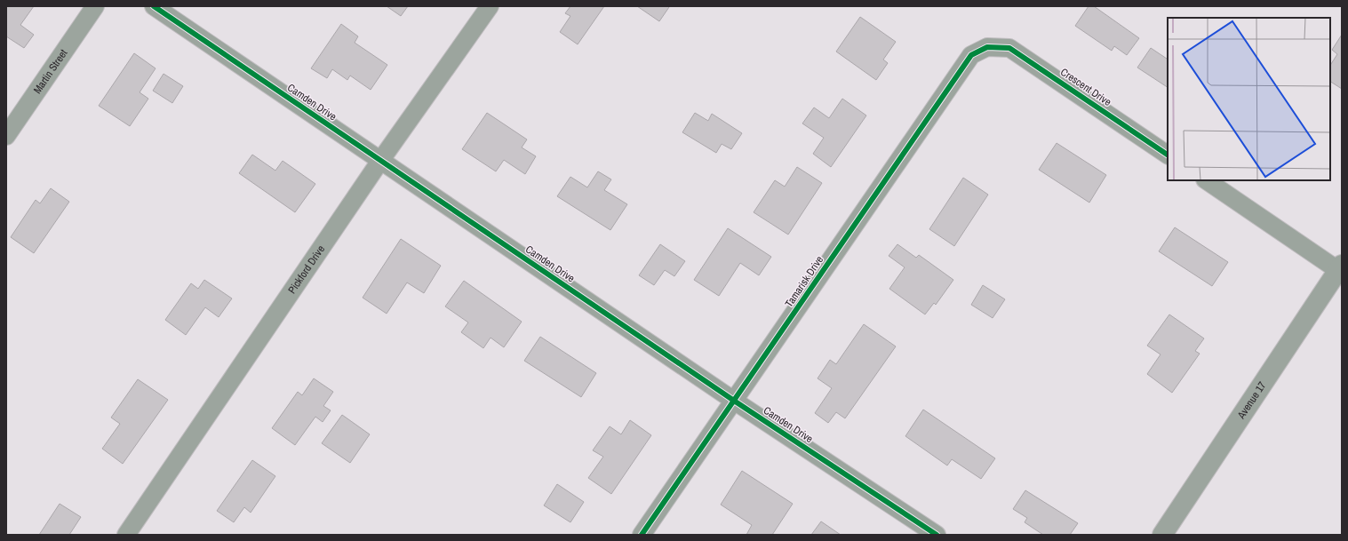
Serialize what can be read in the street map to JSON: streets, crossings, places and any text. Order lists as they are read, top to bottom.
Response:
{
  "streets": {
    "street": [
      "Martin Street",
      "Crescent Drive",
      "Camden Drive",
      "Pickford Drive",
      "Tamarisk Drive",
      "Avenue 17"
    ]
  },
  "crossings": [
    ["Crescent Drive", "Tamarisk Drive"],
    ["Camden Drive", "Pickford Drive"],
    ["Camden Drive", "Tamarisk Drive"]
  ]
}
